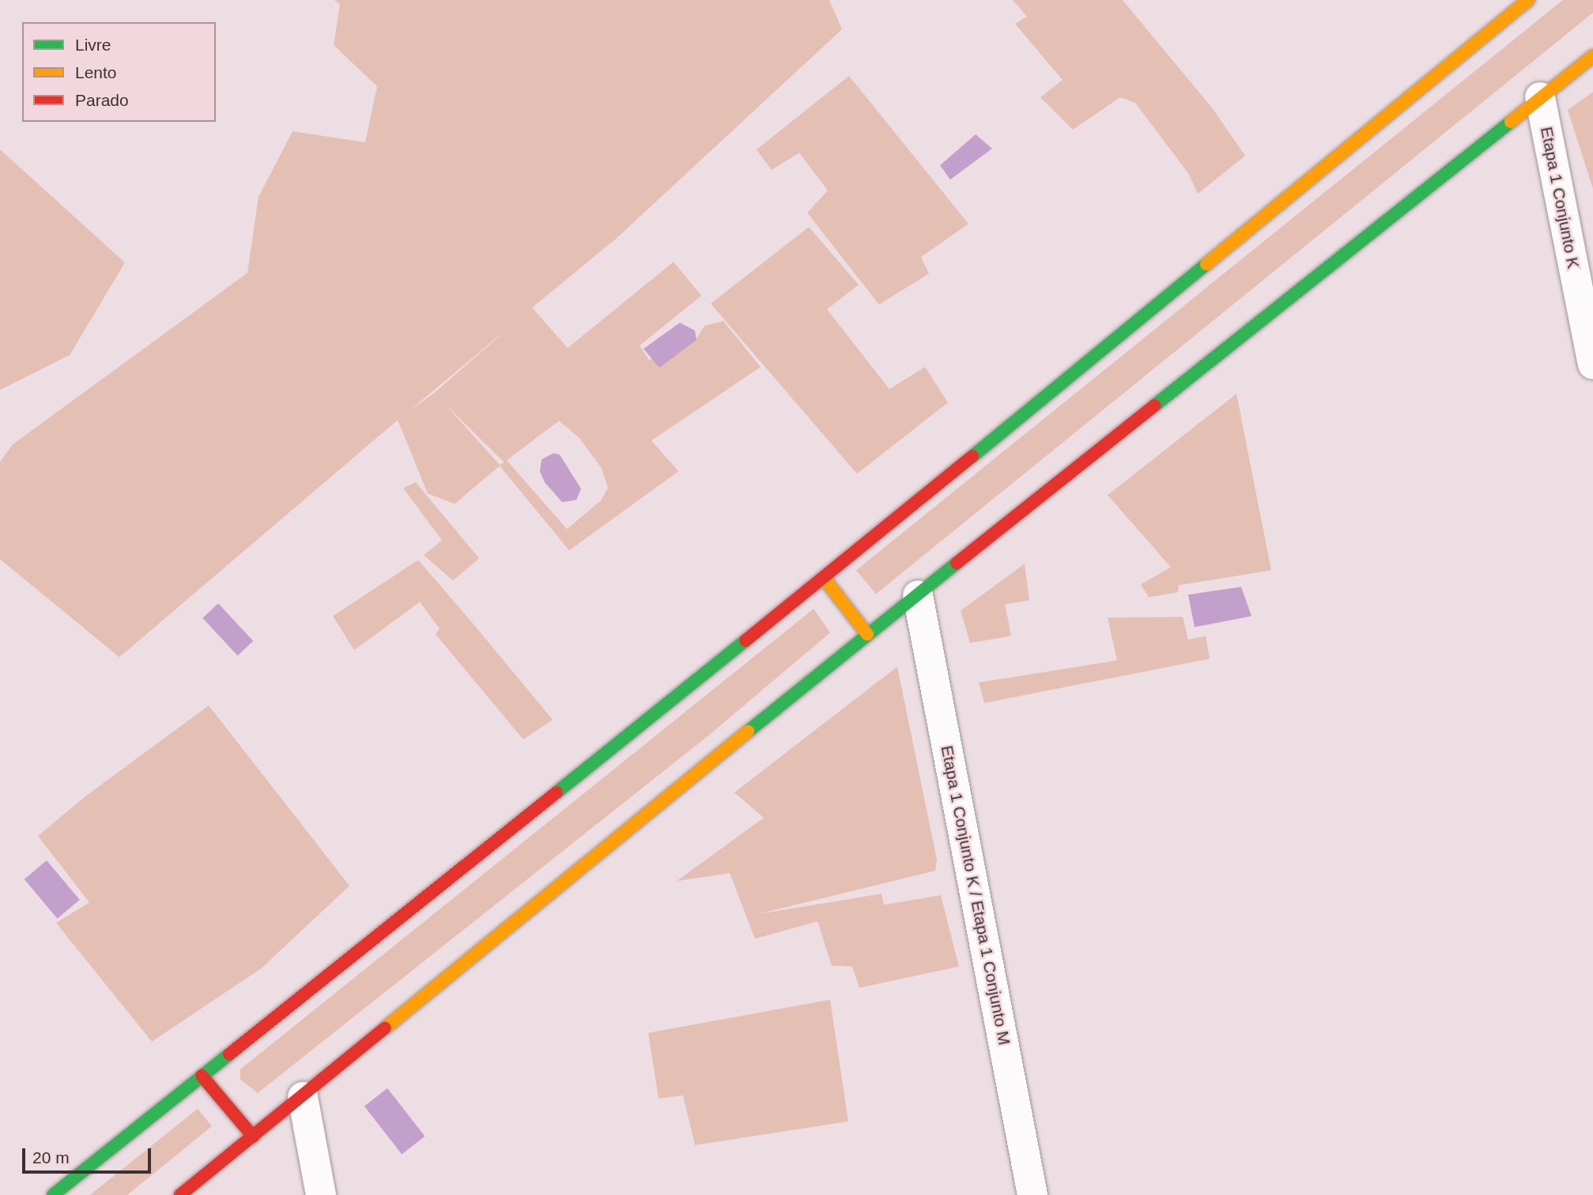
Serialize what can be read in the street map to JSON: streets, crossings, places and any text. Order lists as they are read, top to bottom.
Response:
{
  "streets": {
    "street": ["Etapa 1 Conjunto K", "Etapa 1 Conjunto K / Etapa 1 Conjunto M"]
  },
  "legend": ["Livre", "Lento", "Parado"],
  "scale_bar": "20 m"
}
